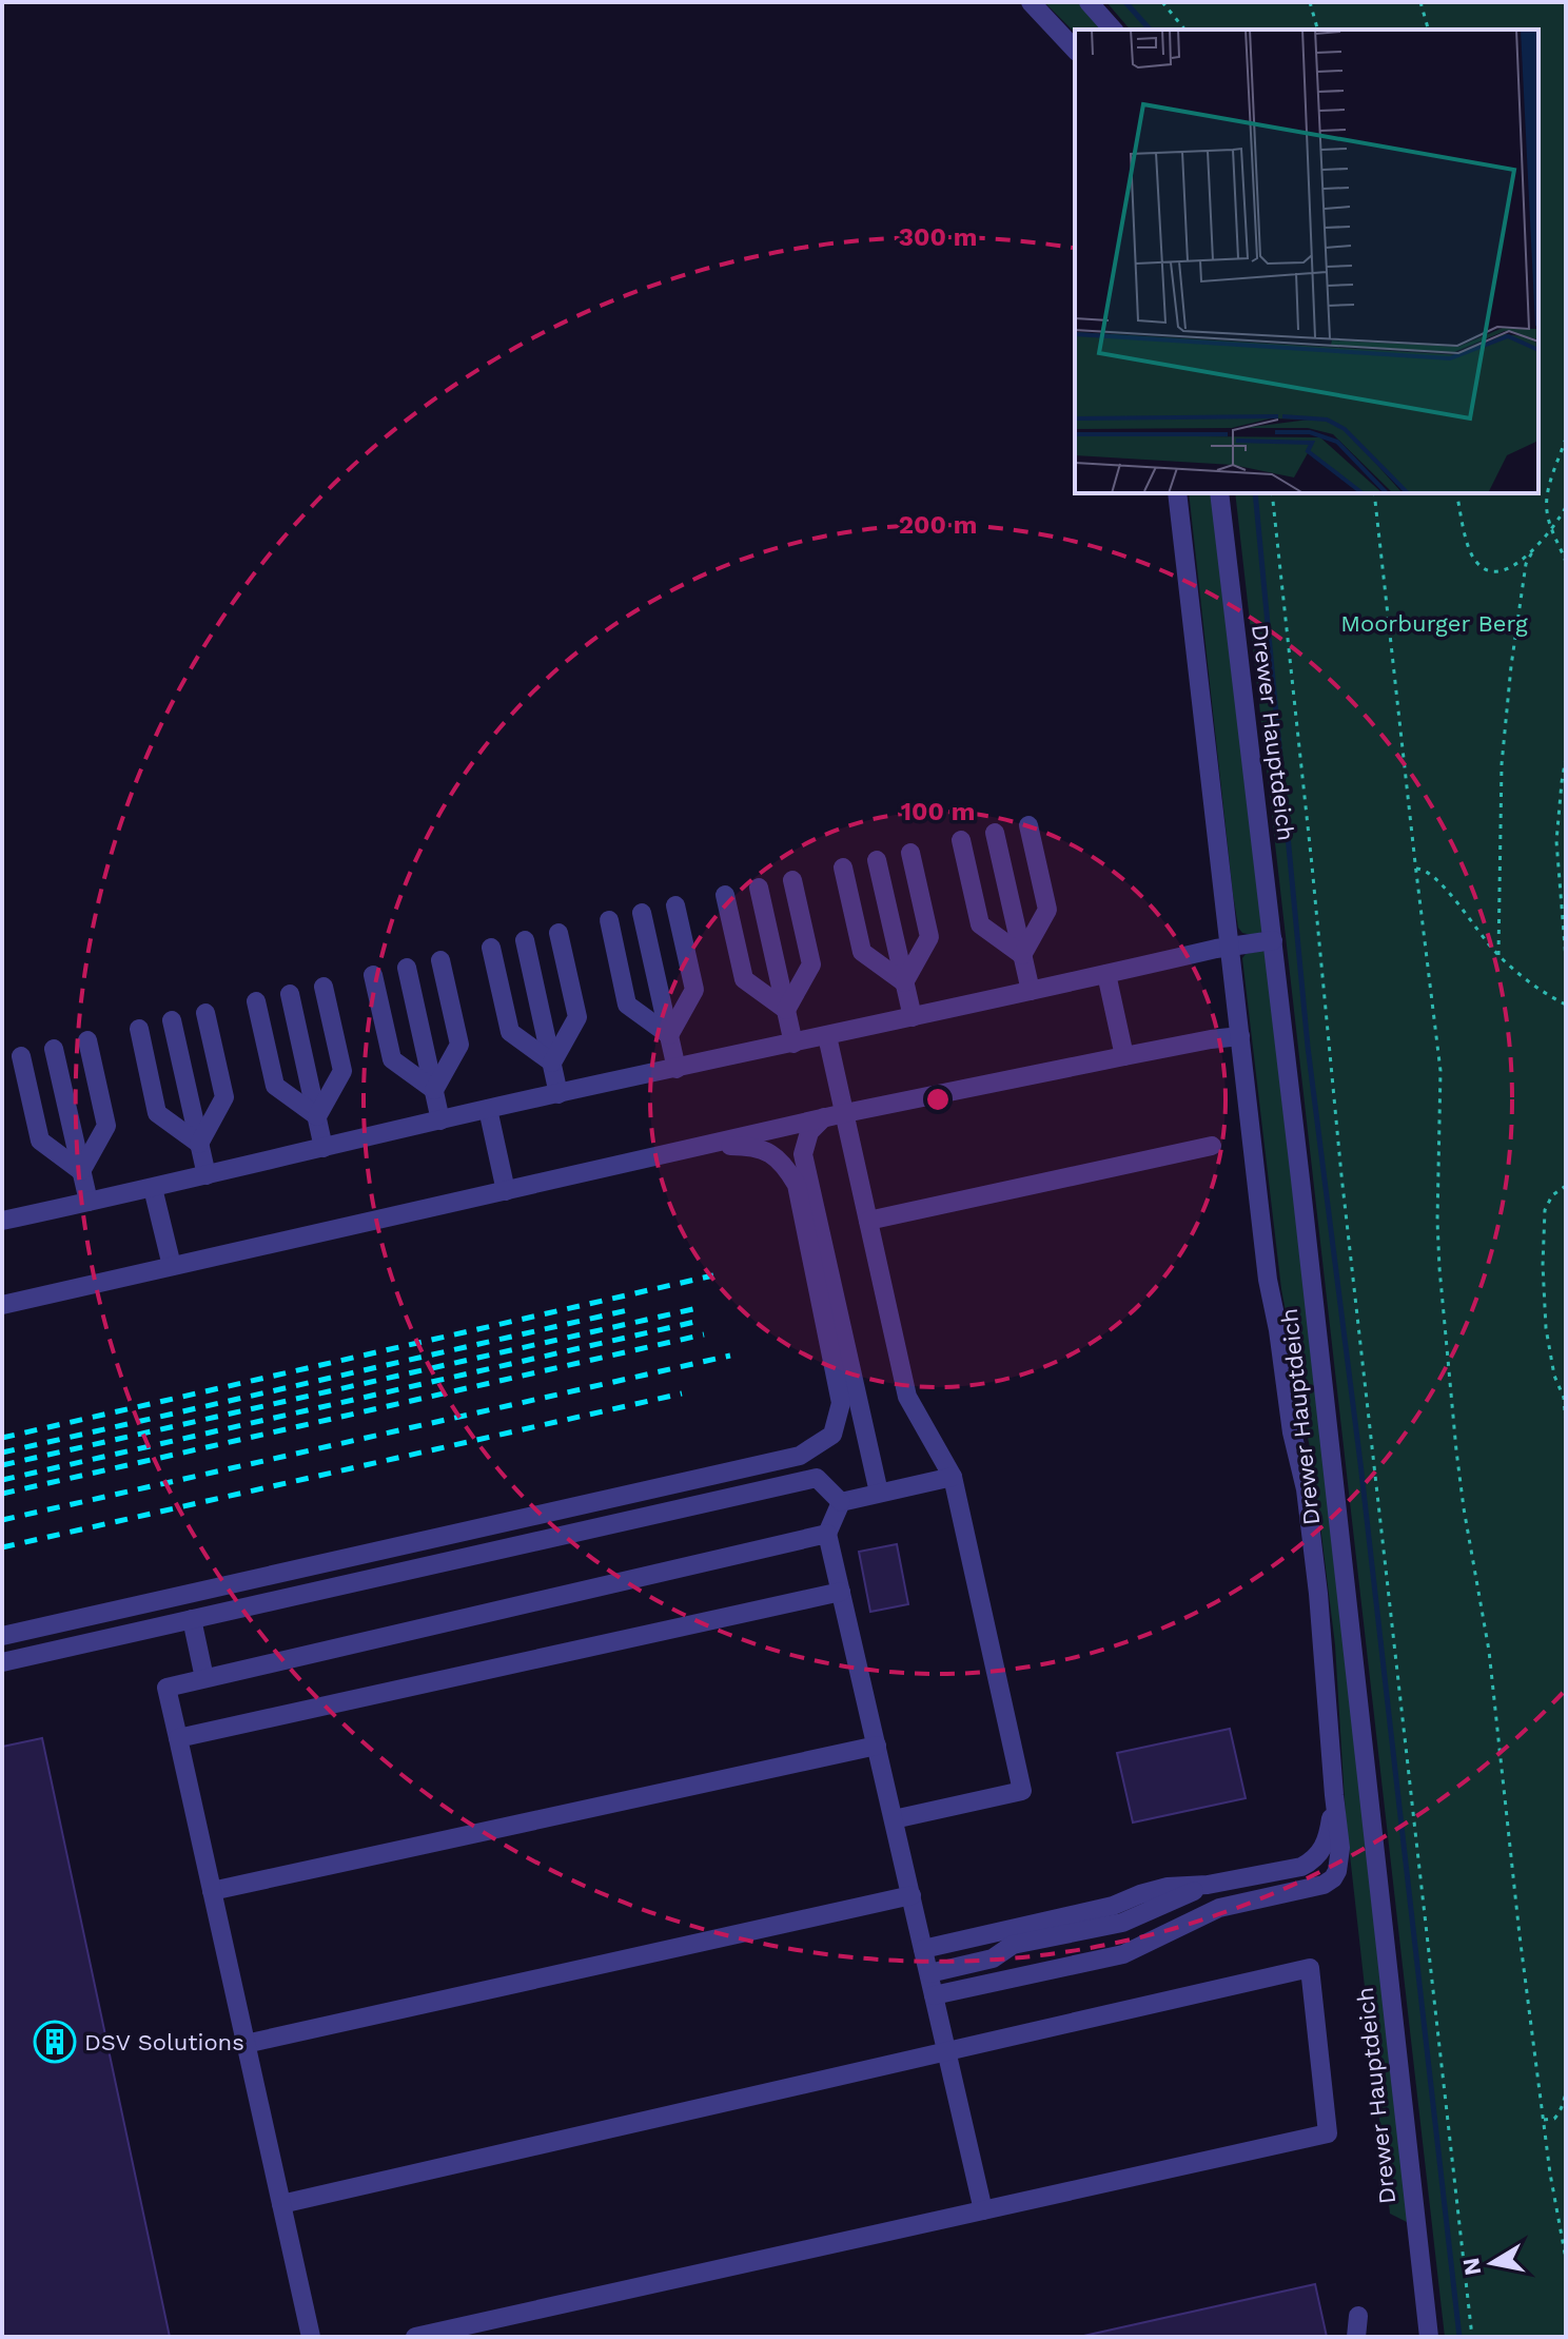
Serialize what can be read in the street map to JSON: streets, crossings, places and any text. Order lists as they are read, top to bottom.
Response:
{
  "streets": {
    "street": ["Drewer Hauptdeich"]
  },
  "parks": ["Moorburger Berg"],
  "places": {
    "building": ["DSV Solutions"]
  },
  "north": "left",
  "rings": ["300 m", "200 m", "100 m"]
}
